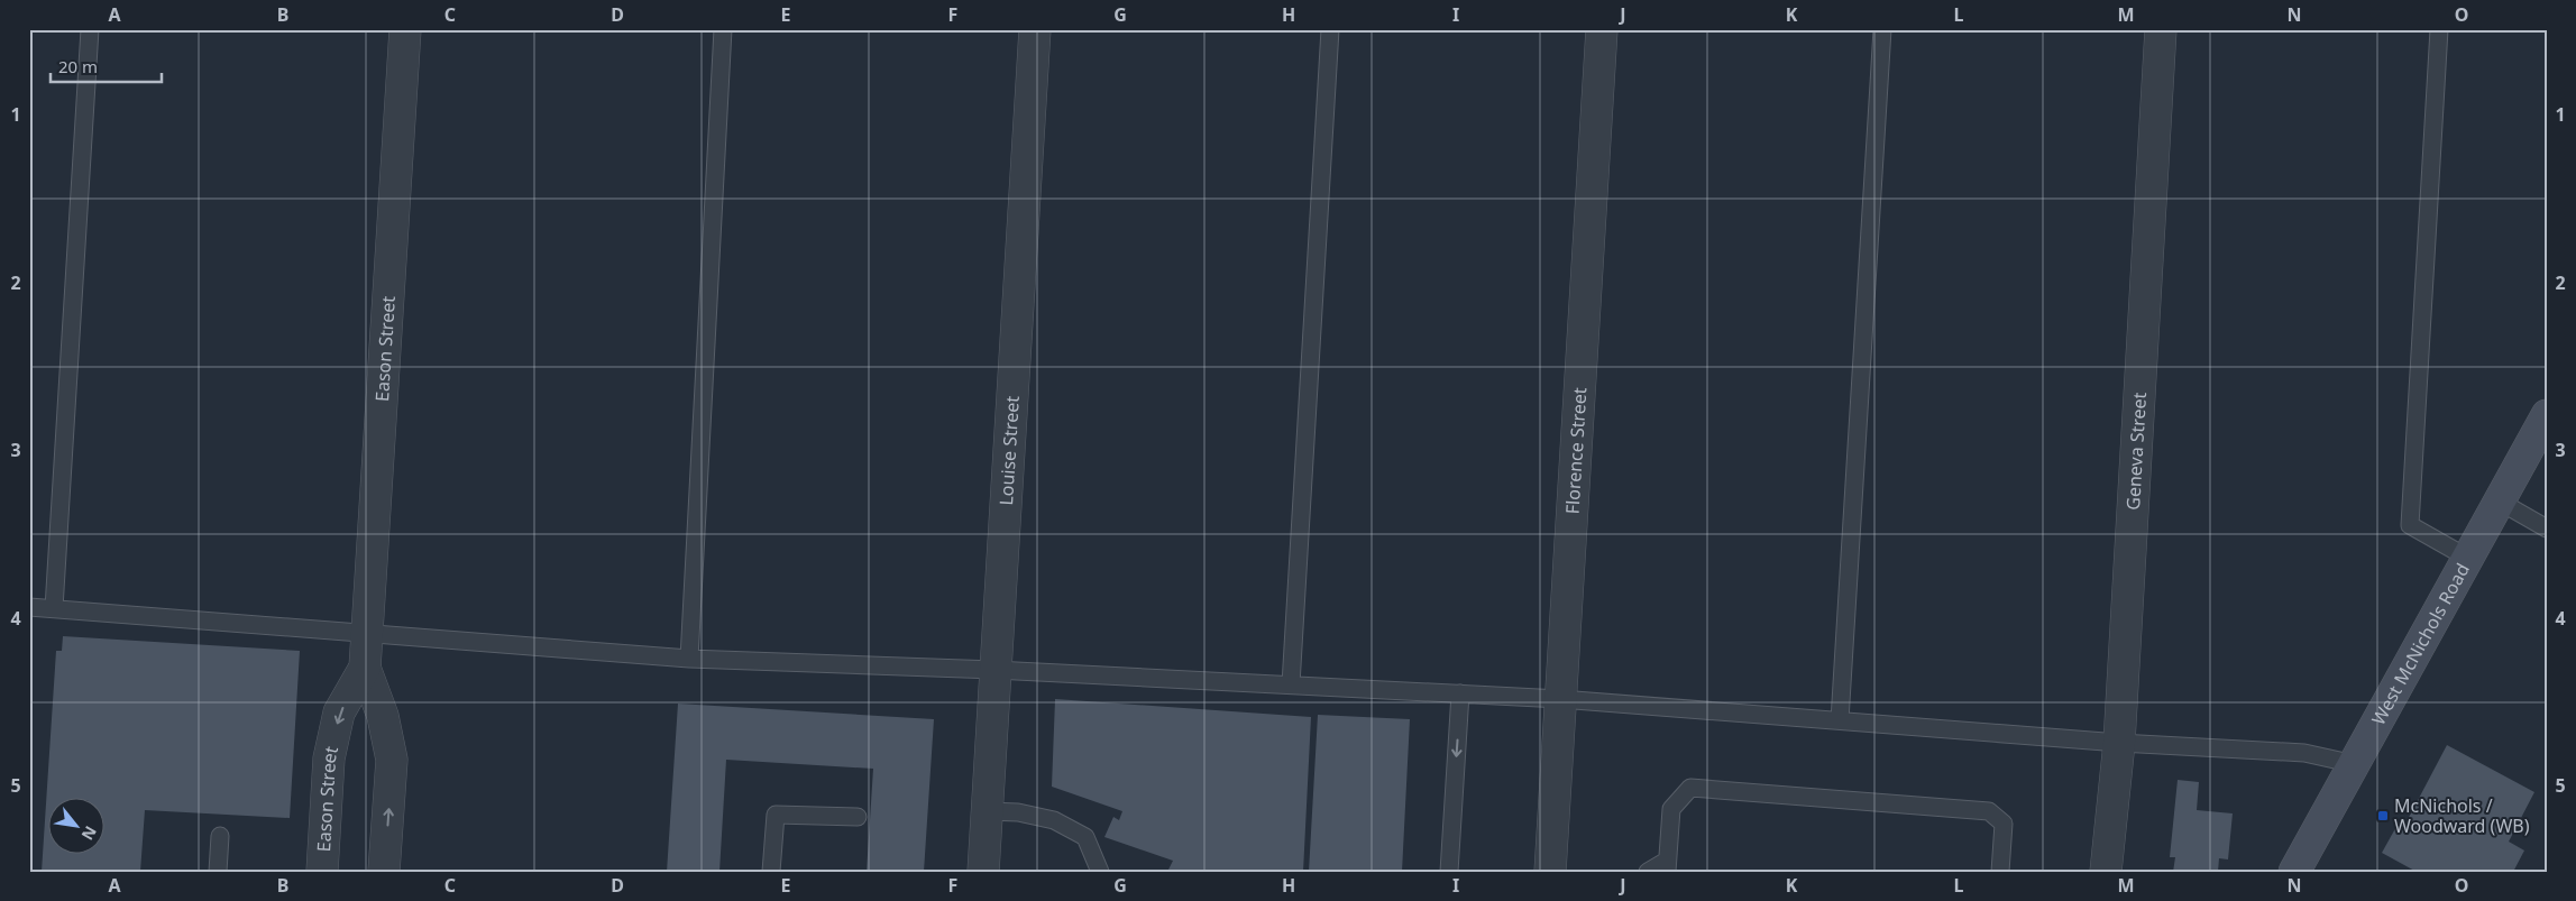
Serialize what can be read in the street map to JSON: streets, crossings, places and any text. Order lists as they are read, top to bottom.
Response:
{
  "streets": {
    "main road": ["West McNichols Road"],
    "street": [
      "Eason Street",
      "Louise Street",
      "Florence Street",
      "Geneva Street"
    ]
  },
  "places": {
    "transit": ["McNichols / Woodward (WB)"]
  },
  "scale_bar": "20 m",
  "north": "bottom right",
  "grid": {
    "columns": [
      "A",
      "B",
      "C",
      "D",
      "E",
      "F",
      "G",
      "H",
      "I",
      "J",
      "K",
      "L",
      "M",
      "N",
      "O"
    ],
    "rows": [
      "1",
      "2",
      "3",
      "4",
      "5"
    ]
  }
}
